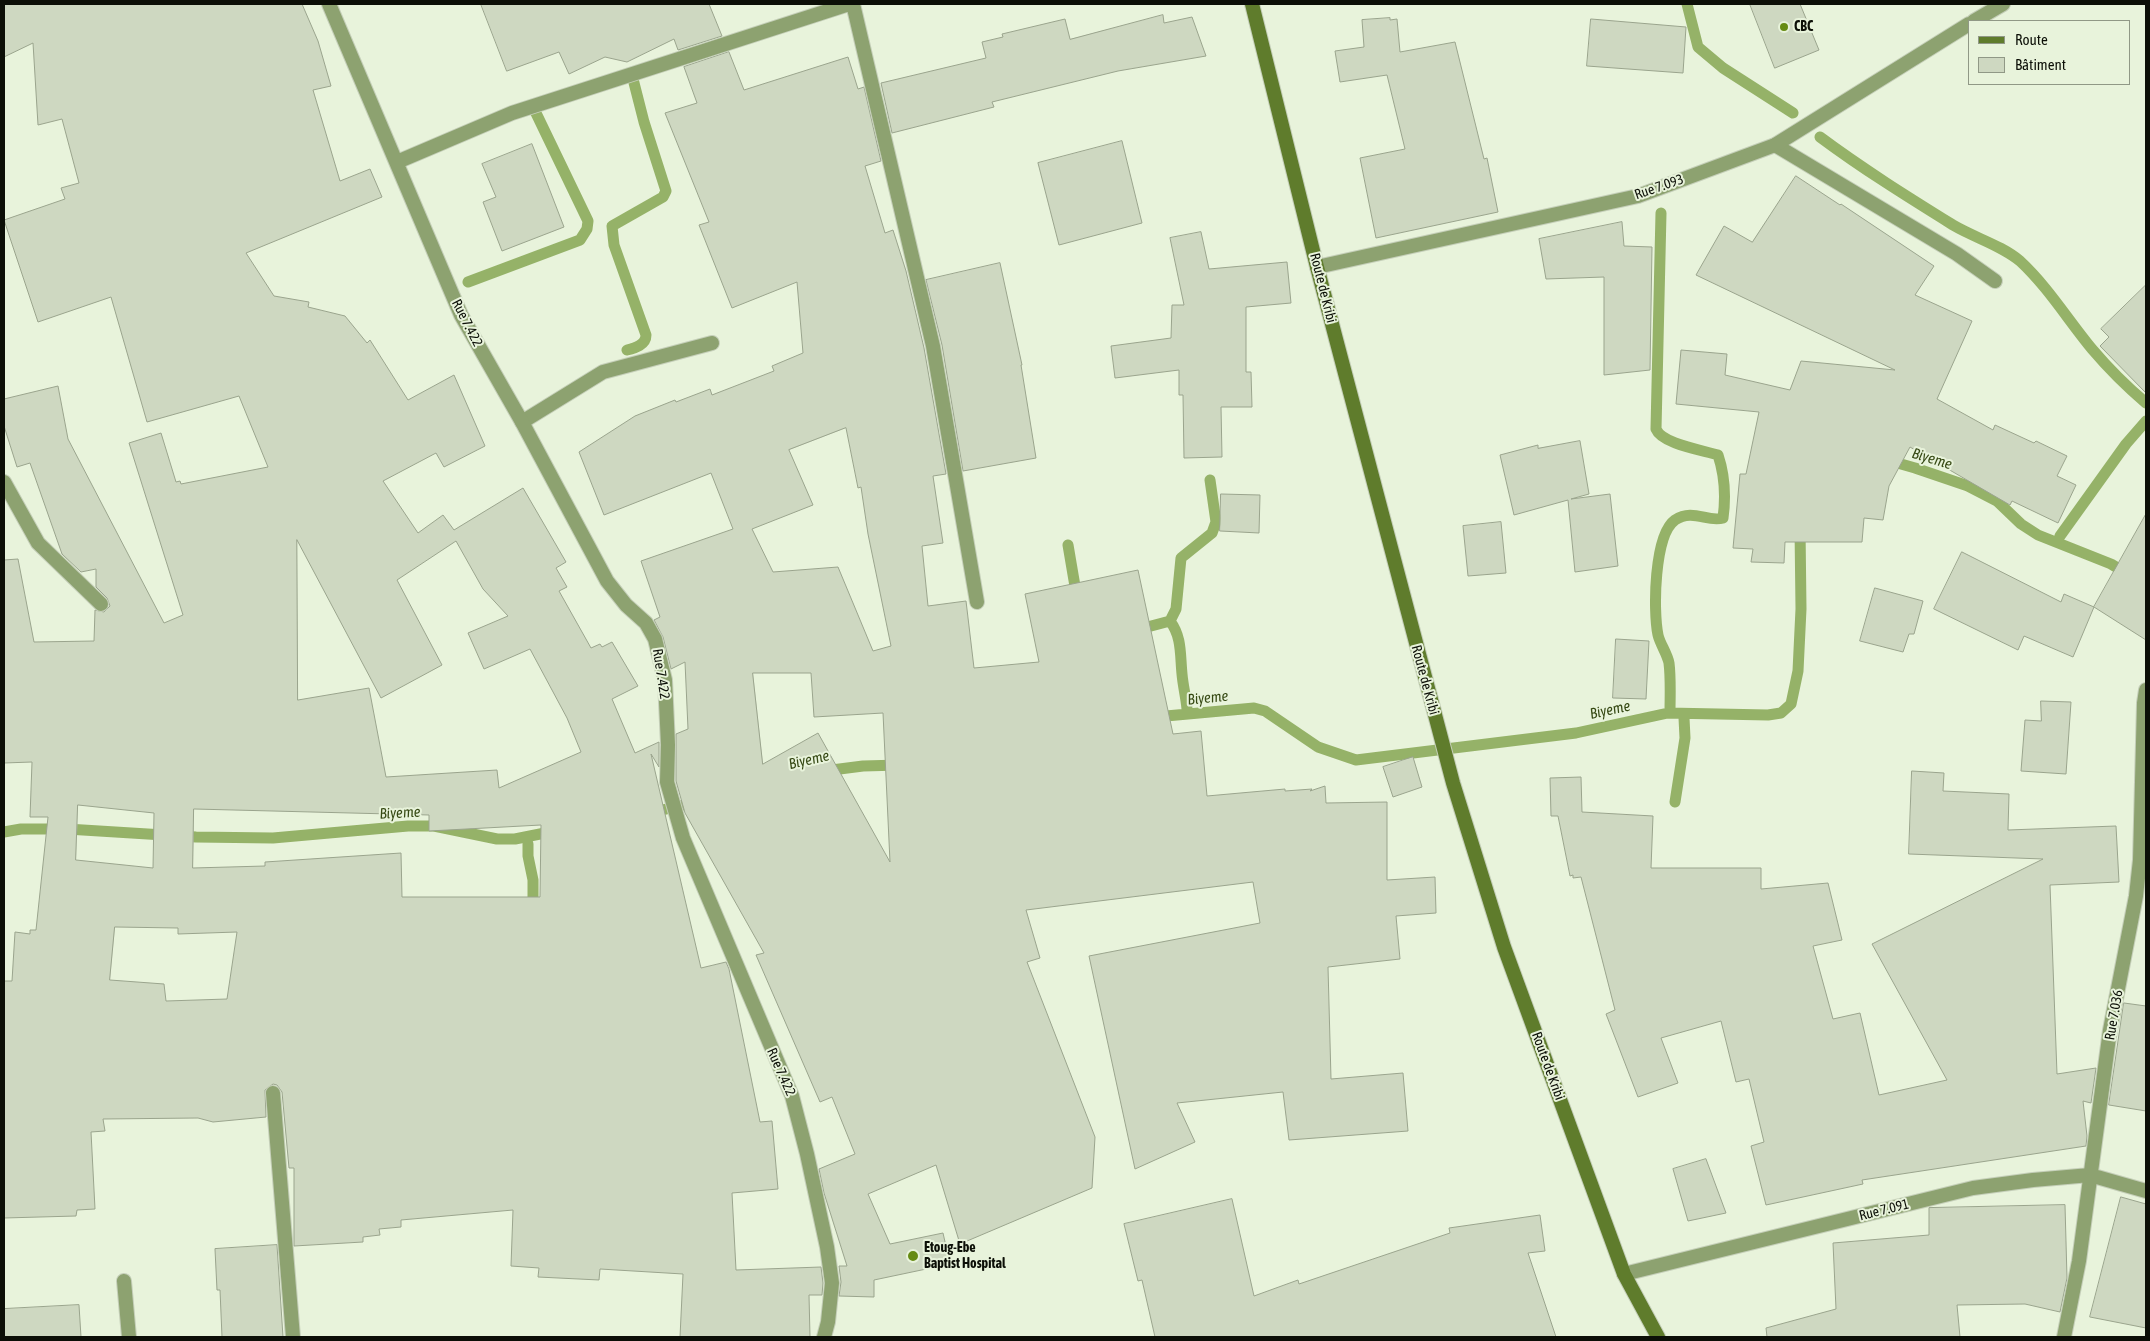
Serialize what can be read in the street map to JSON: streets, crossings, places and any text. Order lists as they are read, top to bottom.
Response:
{
  "streets": {
    "main road": ["Route de Kribi"],
    "street": [
      "Rue 7.093",
      "Rue 7.422",
      "Rue 7.036",
      "Rue 7.091"
    ]
  },
  "crossings": [
    ["Rue 7.093", "Route de Kribi"],
    ["Route de Kribi", "Rue 7.091"],
    ["Rue 7.036", "Rue 7.091"]
  ],
  "water": ["Biyeme"],
  "places": ["CBC", "Etoug-Ebe Baptist Hospital"],
  "legend": ["Route", "Bâtiment"]
}
